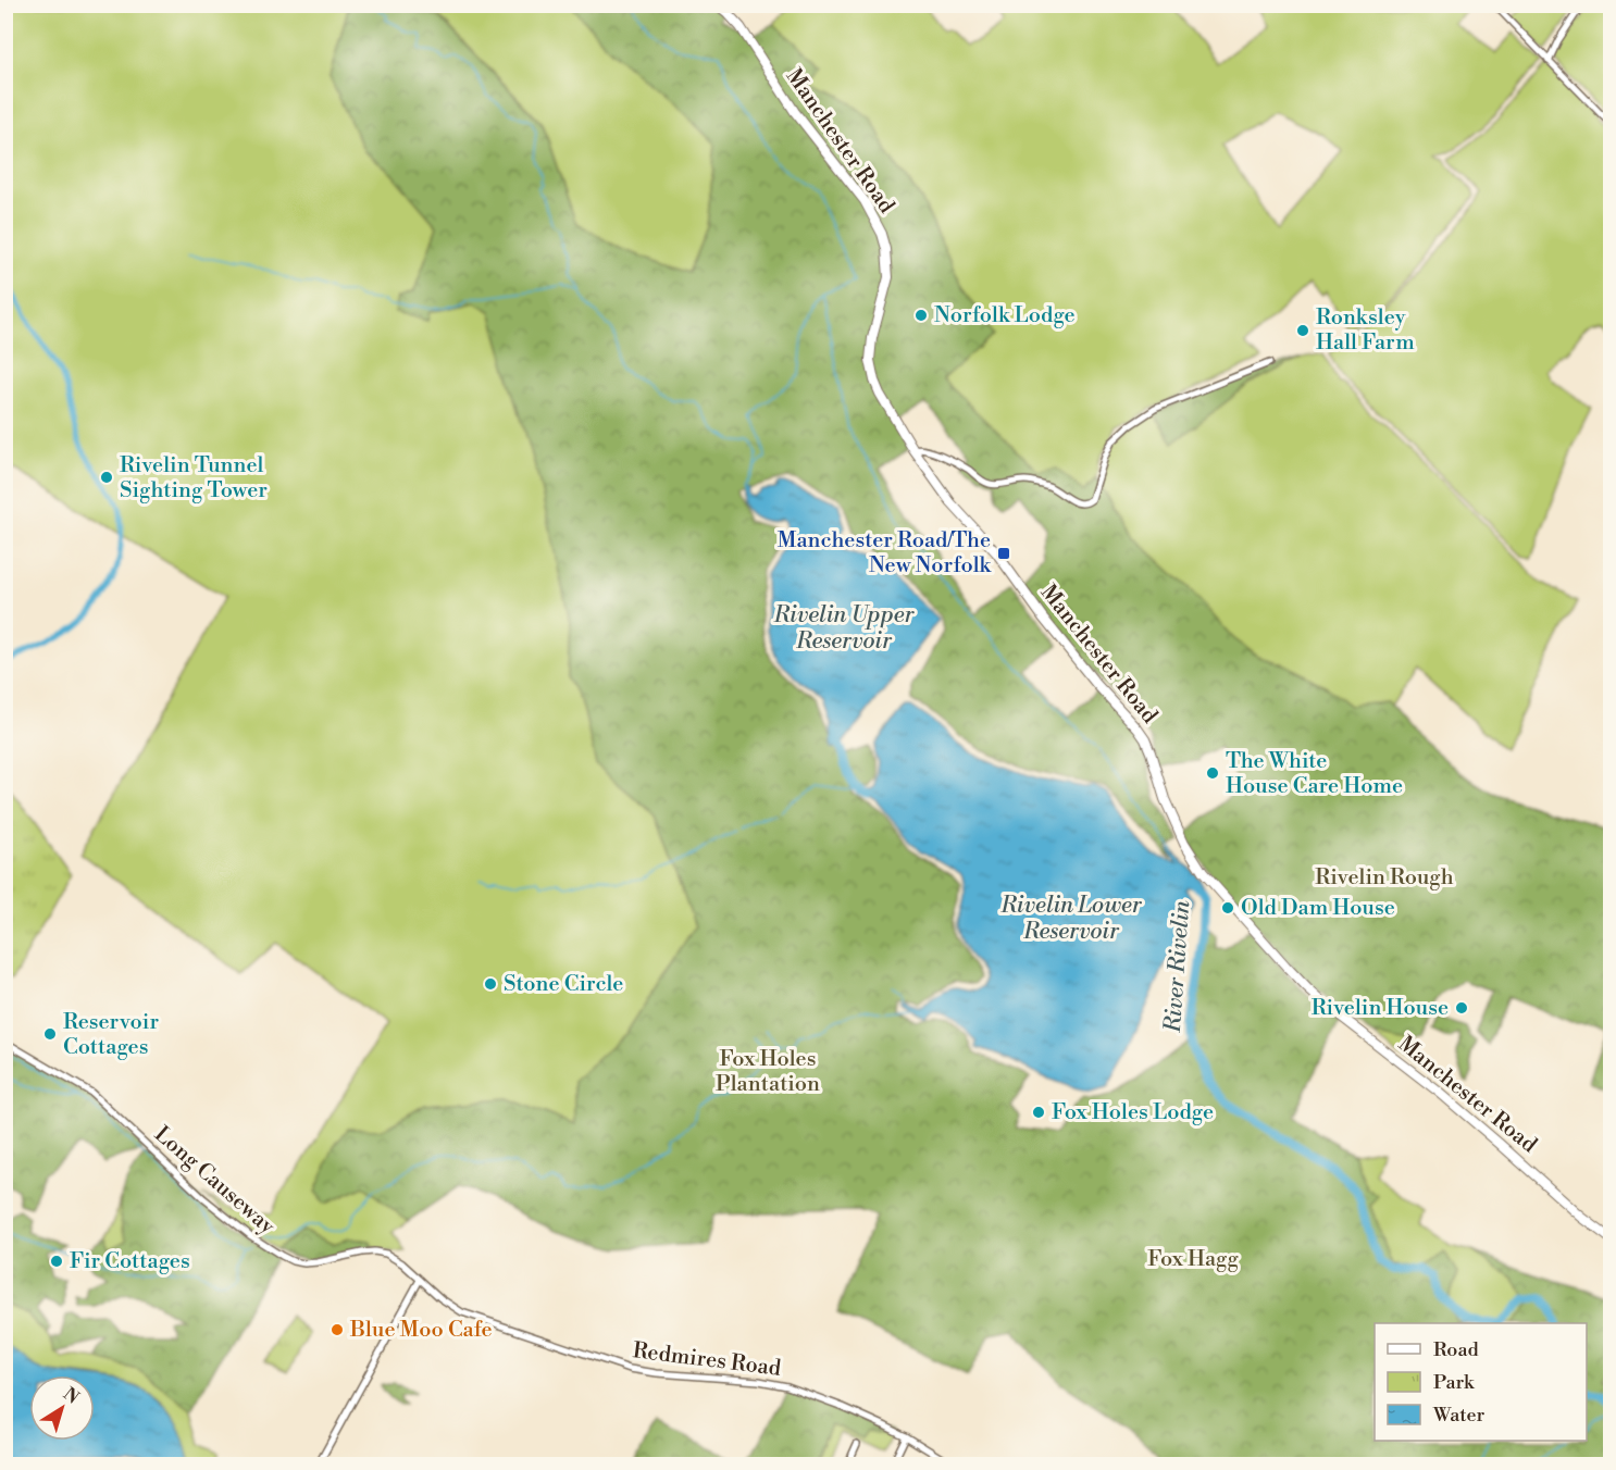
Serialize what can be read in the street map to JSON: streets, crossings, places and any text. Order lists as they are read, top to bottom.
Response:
{
  "streets": {
    "main road": ["Manchester Road"],
    "street": ["Long Causeway", "Redmires Road"]
  },
  "crossings": [
    ["Long Causeway", "Redmires Road"]
  ],
  "water": ["Rivelin Upper Reservoir", "Rivelin Lower Reservoir", "River Rivelin"],
  "parks": ["Rivelin Rough", "Fox Holes Plantation", "Fox Hagg"],
  "places": {
    "other": [
      "Norfolk Lodge",
      "Ronksley Hall Farm",
      "Rivelin Tunnel Sighting Tower",
      "The White House Care Home",
      "Old Dam House",
      "Stone Circle",
      "Rivelin House",
      "Reservoir Cottages",
      "Fox Holes Lodge",
      "Fir Cottages",
      "Blue Moo Cafe"
    ],
    "transit": ["Manchester Road/The New Norfolk"]
  },
  "legend": ["Road", "Park", "Water"],
  "north": "top right"
}
